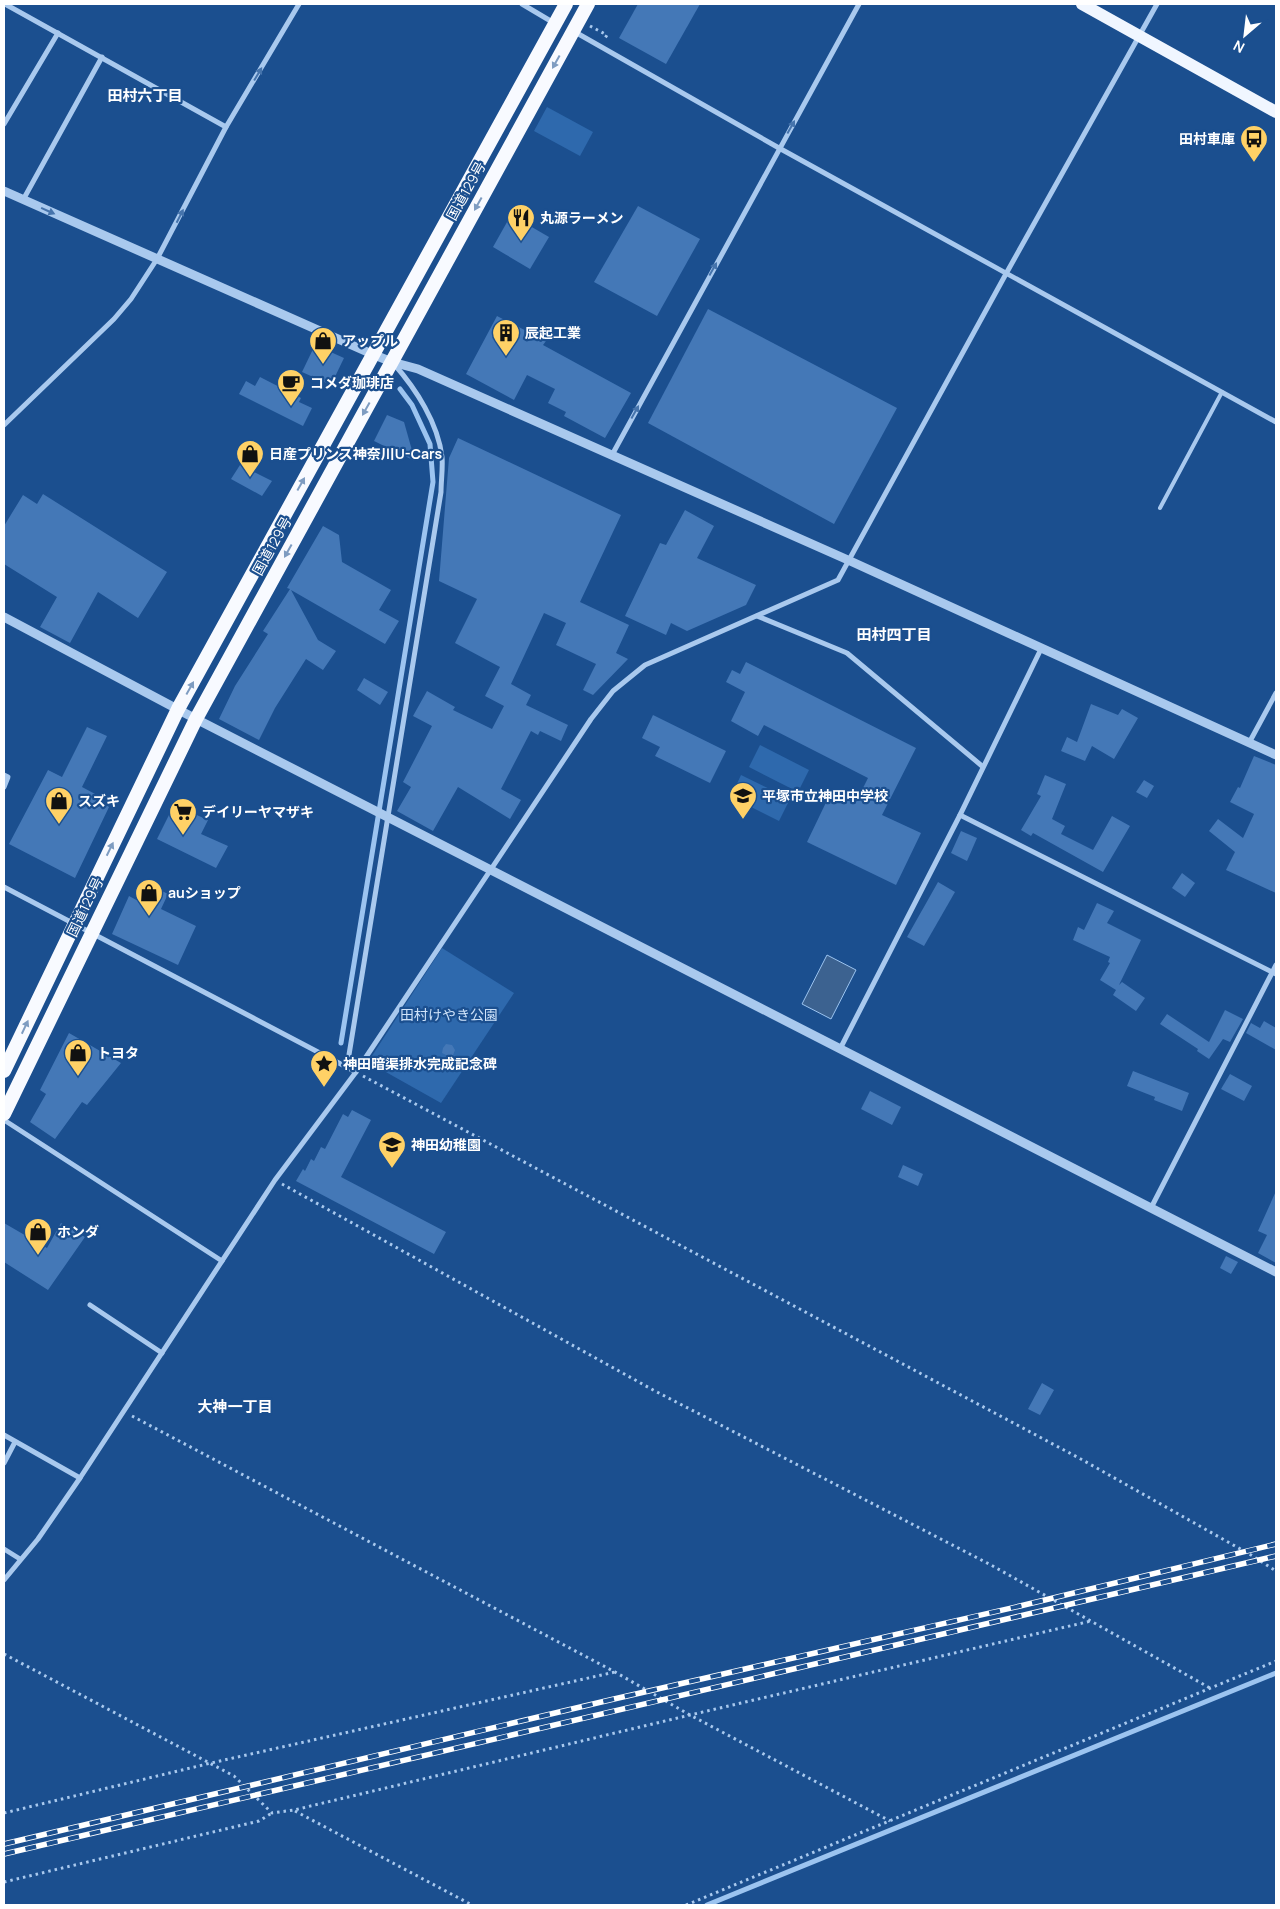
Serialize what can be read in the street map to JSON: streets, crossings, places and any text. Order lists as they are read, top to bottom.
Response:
{
  "streets": {
    "highway": ["国道129号"]
  },
  "districts": ["田村六丁目", "田村四丁目", "大神一丁目"],
  "parks": ["田村けやき公園"],
  "places": {
    "bus stop": ["田村車庫"],
    "restaurant": ["丸源ラーメン"],
    "building": ["辰起工業"],
    "shop": [
      "アップル",
      "日産プリンス神奈川U-Cars",
      "スズキ",
      "auショップ",
      "トヨタ",
      "ホンダ"
    ],
    "cafe": ["コメダ珈琲店"],
    "school or university": ["平塚市立神田中学校", "神田幼稚園"],
    "supermarket": ["デイリーヤマザキ"],
    "place": ["神田暗渠排水完成記念碑"]
  },
  "north": "bottom left"
}
